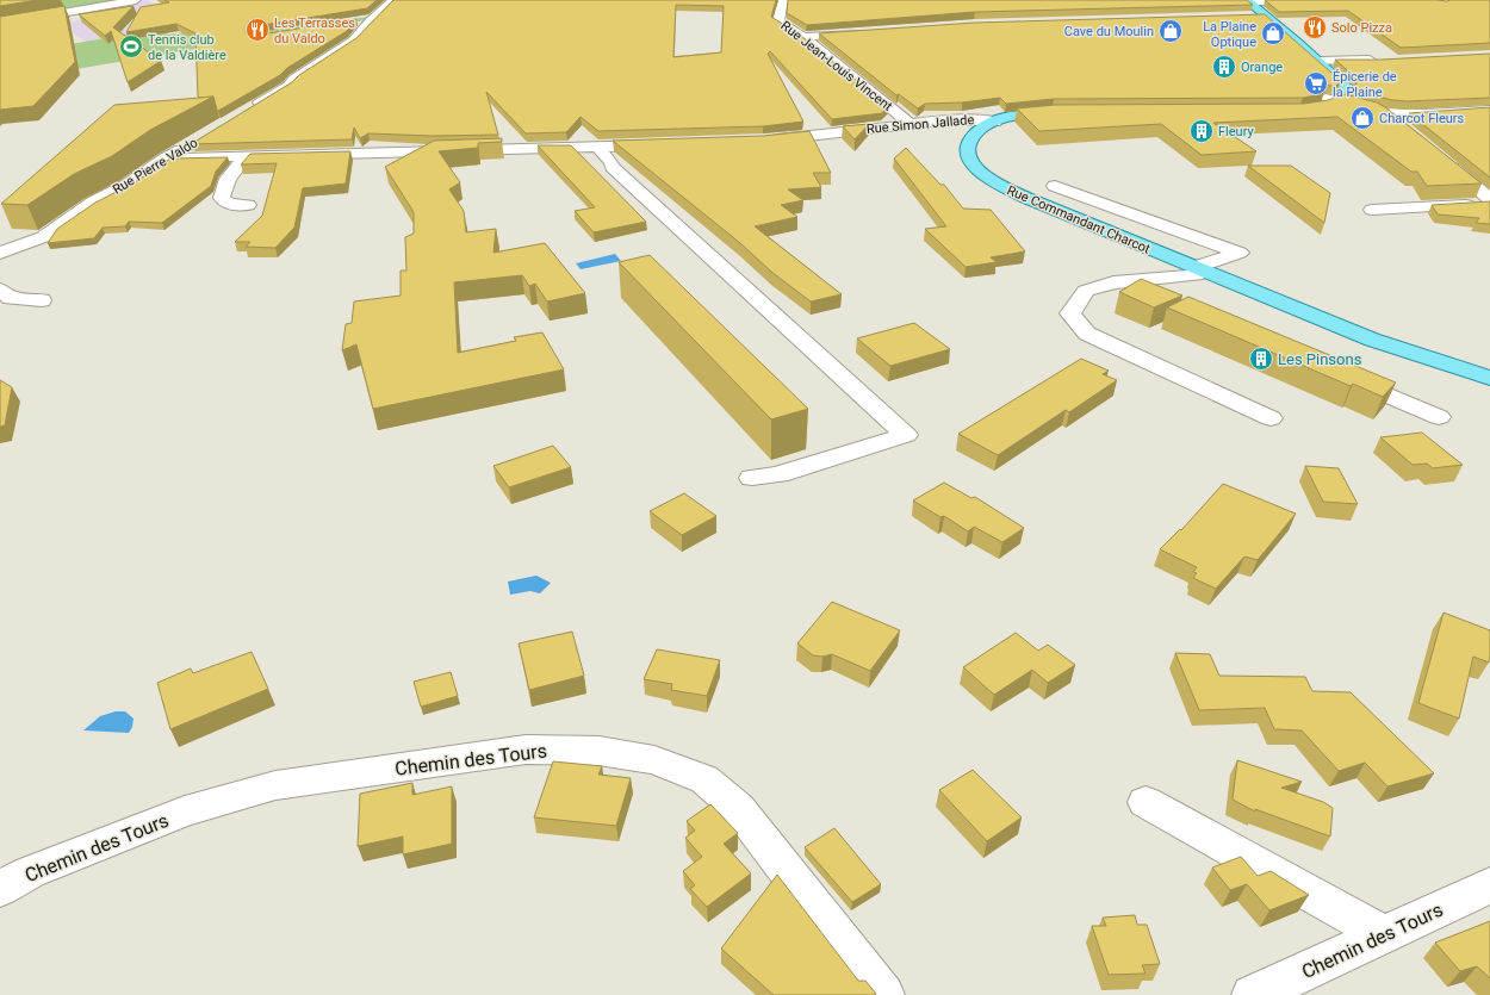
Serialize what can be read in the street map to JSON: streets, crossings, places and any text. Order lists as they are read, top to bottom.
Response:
{
  "streets": {
    "main road": ["Rue Commandant Charcot"],
    "street": [
      "Rue Jean-Louis Vincent",
      "Rue Simon Jallade",
      "Rue Pierre Valdo",
      "Chemin des Tours"
    ]
  },
  "crossings": [
    ["Rue Jean-Louis Vincent", "Rue Simon Jallade"],
    ["Rue Simon Jallade", "Rue Commandant Charcot"]
  ],
  "places": {
    "restaurant": ["Solo Pizza", "Les Terrasses du Valdo"],
    "shop": ["Cave du Moulin", "La Plaine Optique", "Charcot Fleurs"],
    "sports": ["Tennis club de la Valdière"],
    "building": ["Orange", "Fleury", "Les Pinsons"],
    "supermarket": ["Épicerie de la Plaine"]
  }
}
